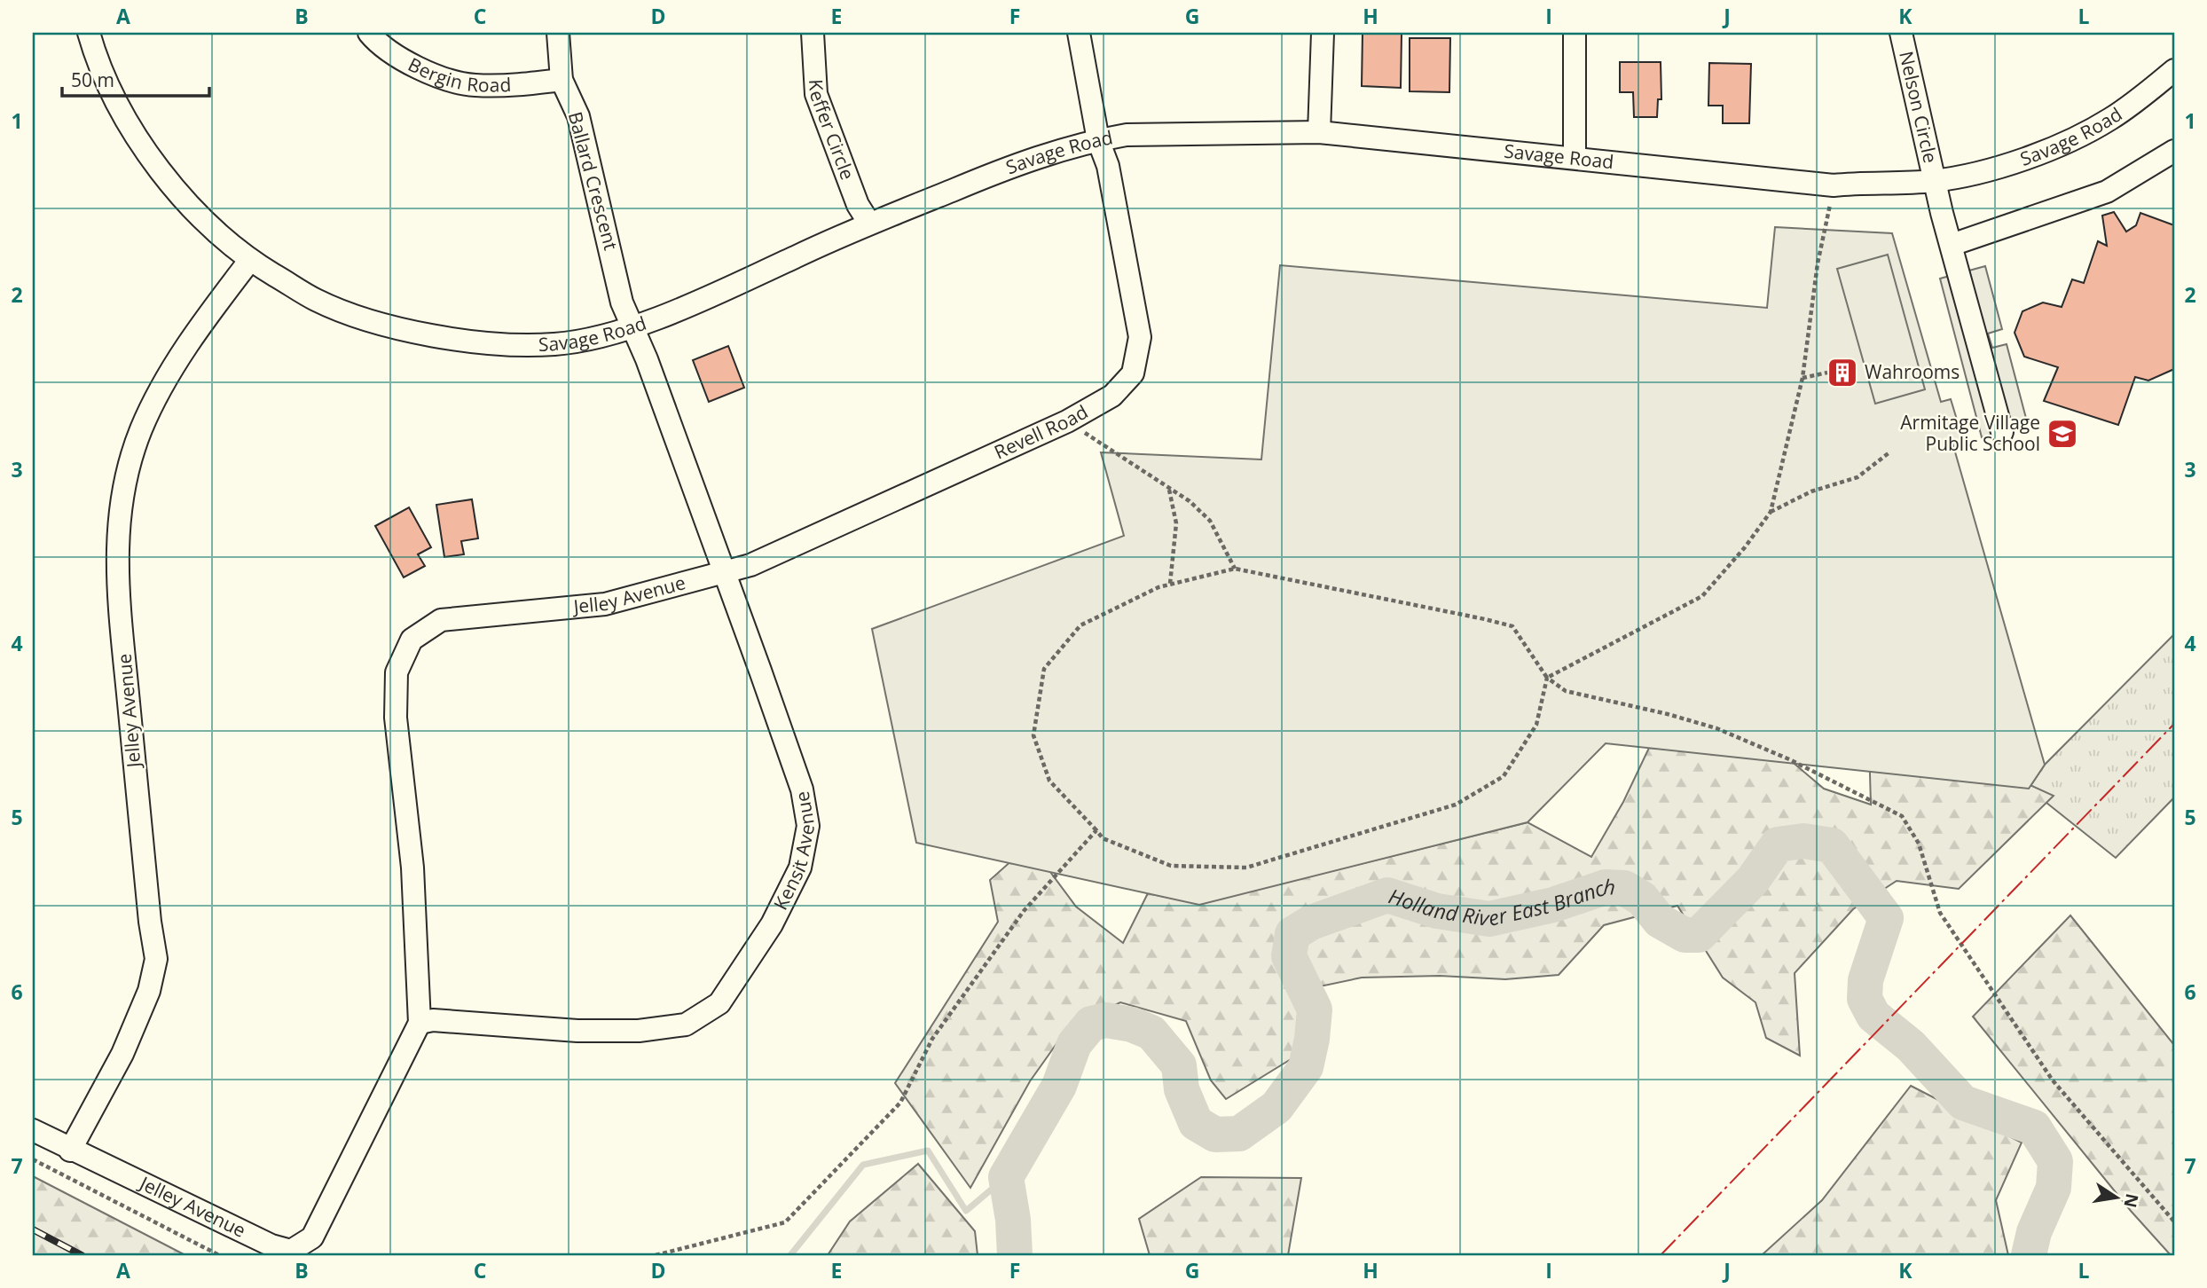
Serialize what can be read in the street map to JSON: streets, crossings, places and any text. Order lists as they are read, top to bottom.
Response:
{
  "streets": {
    "street": [
      "Bergin Road",
      "Nelson Circle",
      "Keffer Circle",
      "Savage Road",
      "Ballard Crescent",
      "Revell Road",
      "Jelley Avenue",
      "Kensit Avenue"
    ]
  },
  "crossings": [
    ["Bergin Road", "Ballard Crescent"],
    ["Nelson Circle", "Savage Road"],
    ["Keffer Circle", "Savage Road"],
    ["Savage Road", "Ballard Crescent"],
    ["Savage Road", "Revell Road"],
    ["Savage Road", "Jelley Avenue"],
    ["Savage Road", "Kensit Avenue"],
    ["Ballard Crescent", "Kensit Avenue"],
    ["Revell Road", "Jelley Avenue"],
    ["Revell Road", "Kensit Avenue"],
    ["Jelley Avenue", "Kensit Avenue"]
  ],
  "water": ["Holland River East Branch"],
  "places": {
    "building": ["Wahrooms"],
    "school or university": ["Armitage Village Public School"]
  },
  "scale_bar": "50 m",
  "north": "right",
  "grid": {
    "columns": [
      "A",
      "B",
      "C",
      "D",
      "E",
      "F",
      "G",
      "H",
      "I",
      "J",
      "K",
      "L"
    ],
    "rows": [
      "1",
      "2",
      "3",
      "4",
      "5",
      "6",
      "7"
    ]
  }
}
